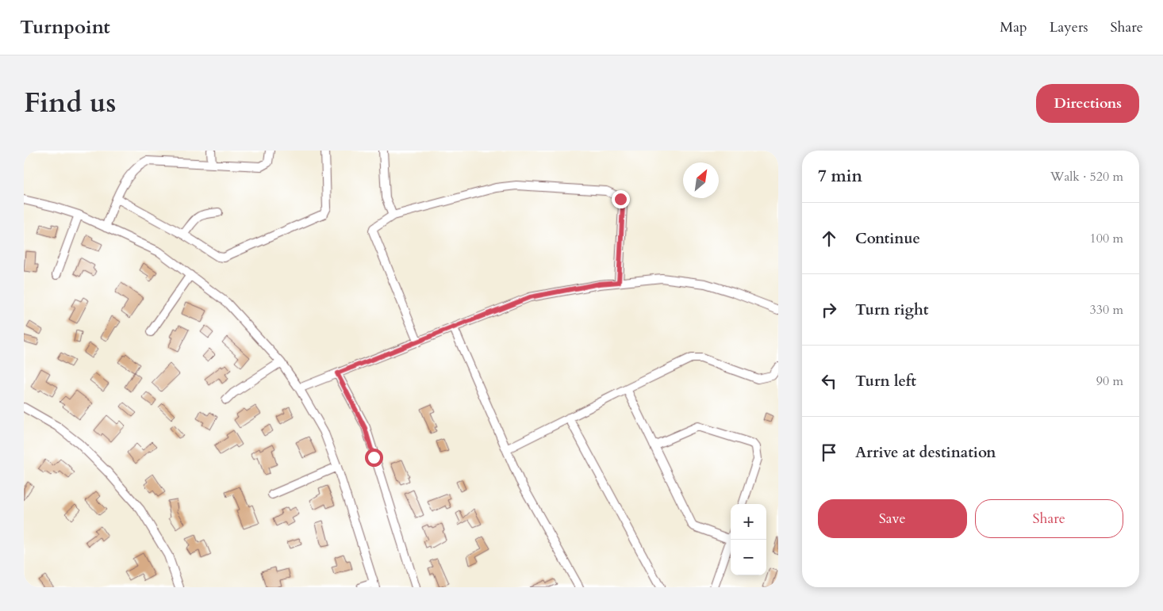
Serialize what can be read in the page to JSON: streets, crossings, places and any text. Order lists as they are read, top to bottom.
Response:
{
  "north": "top right",
  "page": {
    "header": "Turnpoint",
    "nav": ["Map", "Layers", "Share"],
    "title": "Find us",
    "buttons": [
      "Directions",
      ["Save", "Share"]
    ],
    "heading": ["7 min", "Walk · 520 m"],
    "list": [
      ["Continue", "100 m"],
      ["Turn right", "330 m"],
      ["Turn left", "90 m"],
      "Arrive at destination"
    ],
    "map_buttons": ["+", "−"]
  }
}
